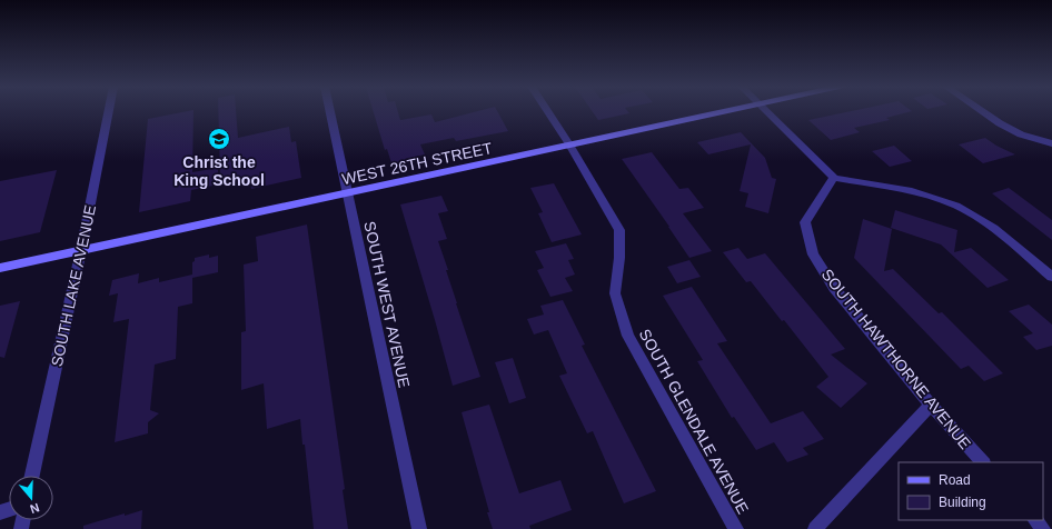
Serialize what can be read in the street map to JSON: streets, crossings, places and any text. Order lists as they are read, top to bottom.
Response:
{
  "streets": {
    "main road": ["WEST 26TH STREET"],
    "street": [
      "SOUTH LAKE AVENUE",
      "SOUTH WEST AVENUE",
      "SOUTH HAWTHORNE AVENUE",
      "SOUTH GLENDALE AVENUE"
    ]
  },
  "crossings": [
    ["WEST 26TH STREET", "SOUTH LAKE AVENUE"],
    ["WEST 26TH STREET", "SOUTH WEST AVENUE"],
    ["WEST 26TH STREET", "SOUTH GLENDALE AVENUE"]
  ],
  "places": {
    "school or university": ["Christ the King School"]
  },
  "legend": ["Road", "Building"],
  "north": "bottom"
}
